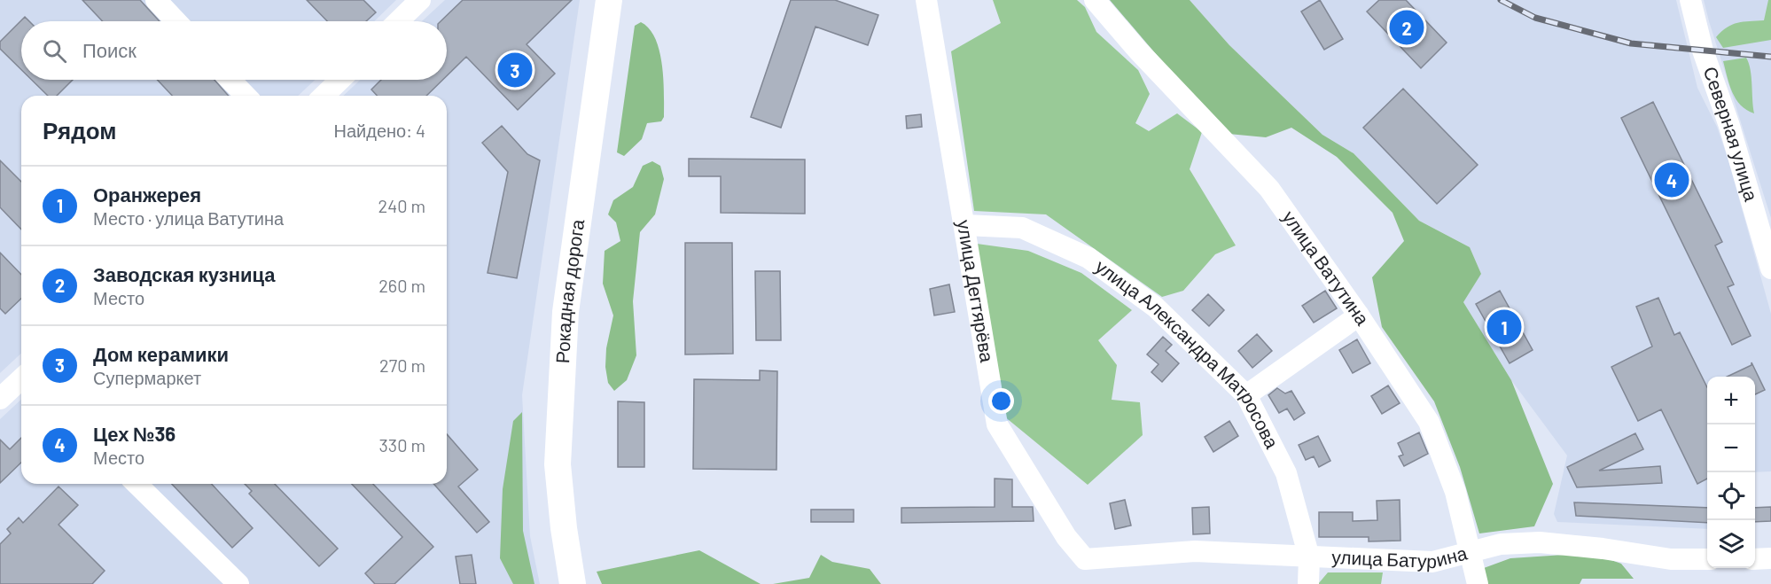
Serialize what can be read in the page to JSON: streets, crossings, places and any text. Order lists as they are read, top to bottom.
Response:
{
  "streets": {
    "main road": ["Рокадная дорога"],
    "street": [
      "Северная улица",
      "улица Ватутина",
      "улица Дегтярёва",
      "улица Александра Матросова",
      "улица Батурина"
    ]
  },
  "crossings": [
    ["улица Ватутина", "улица Батурина"],
    ["улица Дегтярёва", "улица Александра Матросова"],
    ["улица Дегтярёва", "улица Батурина"],
    ["улица Александра Матросова", "улица Батурина"]
  ],
  "page": {
    "pins": [
      "2",
      "3",
      "4",
      "1"
    ],
    "search": "Поиск",
    "heading": ["Рядом", "Найдено: 4"],
    "list": [
      {
        "mark": "1",
        "name": "Оранжерея",
        "note": "Место · улица Ватутина",
        "value": "240 m"
      },
      {
        "mark": "2",
        "name": "Заводская кузница",
        "note": "Место",
        "value": "260 m"
      },
      {
        "mark": "3",
        "name": "Дом керамики",
        "note": "Супермаркет",
        "value": "270 m"
      },
      {
        "mark": "4",
        "name": "Цех №36",
        "note": "Место",
        "value": "330 m"
      }
    ],
    "map_buttons": ["+", "−"]
  }
}
